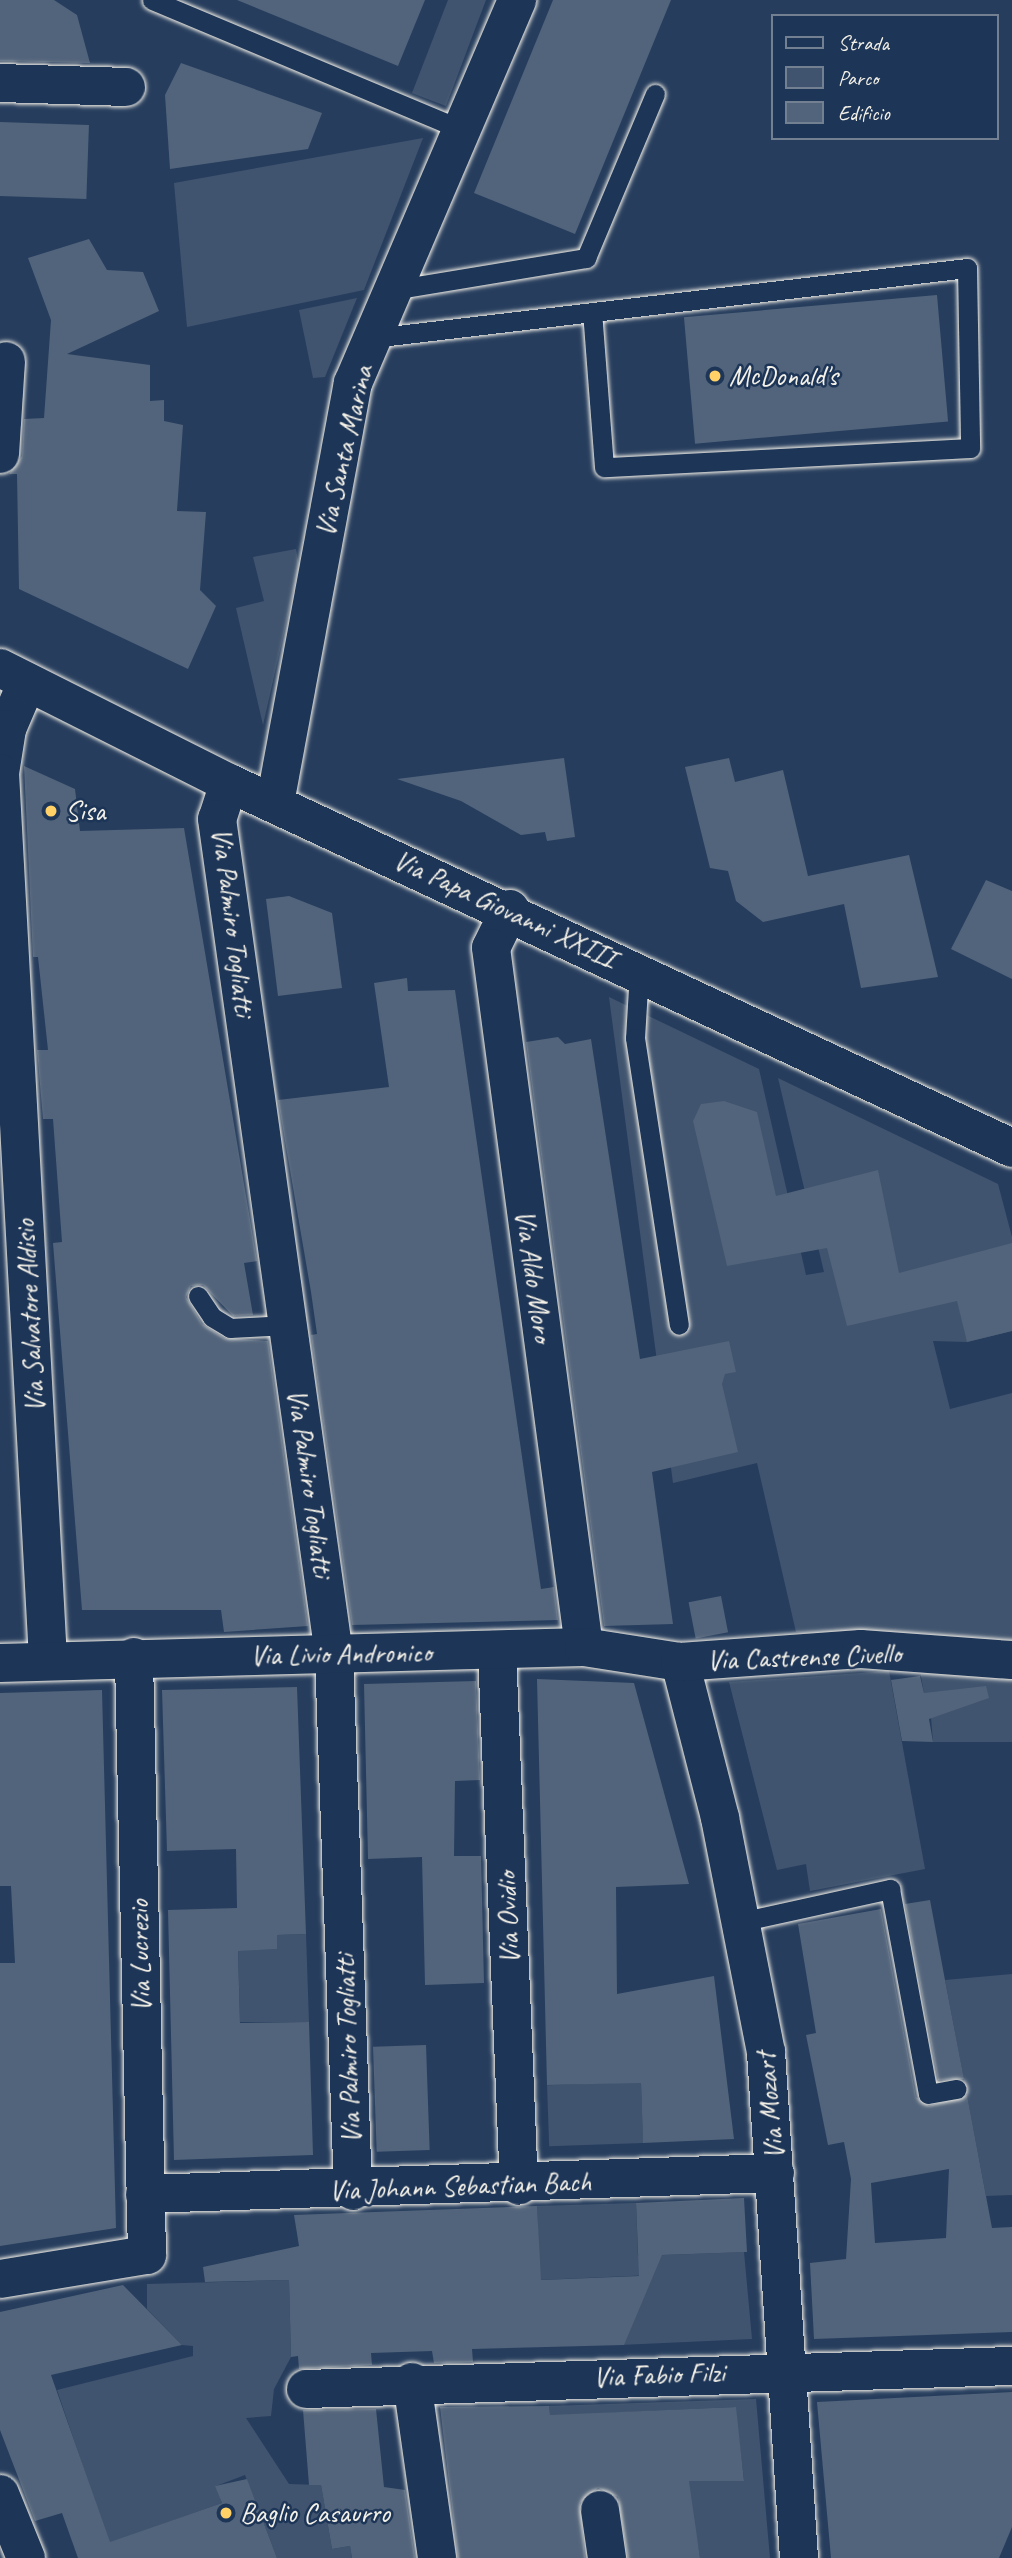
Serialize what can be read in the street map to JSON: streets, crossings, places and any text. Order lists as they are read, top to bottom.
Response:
{
  "streets": {
    "street": [
      "Via Santa Marina",
      "Via Papa Giovanni XXIII",
      "Via Palmiro Togliatti",
      "Via Aldo Moro",
      "Via Salvatore Aldisio",
      "Via Livio Andronico",
      "Via Castrense Civello",
      "Via Ovidio",
      "Via Lucrezio",
      "Via Mozart",
      "Via Johann Sebastian Bach",
      "Via Fabio Filzi"
    ]
  },
  "crossings": [
    ["Via Santa Marina", "Via Papa Giovanni XXIII"],
    ["Via Papa Giovanni XXIII", "Via Palmiro Togliatti"],
    ["Via Papa Giovanni XXIII", "Via Aldo Moro"],
    ["Via Papa Giovanni XXIII", "Via Salvatore Aldisio"],
    ["Via Palmiro Togliatti", "Via Livio Andronico"],
    ["Via Palmiro Togliatti", "Via Johann Sebastian Bach"],
    ["Via Aldo Moro", "Via Livio Andronico"],
    ["Via Salvatore Aldisio", "Via Livio Andronico"],
    ["Via Livio Andronico", "Via Castrense Civello"],
    ["Via Livio Andronico", "Via Ovidio"],
    ["Via Livio Andronico", "Via Lucrezio"],
    ["Via Livio Andronico", "Via Mozart"],
    ["Via Castrense Civello", "Via Mozart"],
    ["Via Ovidio", "Via Johann Sebastian Bach"],
    ["Via Lucrezio", "Via Johann Sebastian Bach"],
    ["Via Mozart", "Via Johann Sebastian Bach"],
    ["Via Mozart", "Via Fabio Filzi"]
  ],
  "places": ["McDonald's", "Sisa", "Baglio Casaurro"],
  "legend": ["Strada", "Parco", "Edificio"]
}
